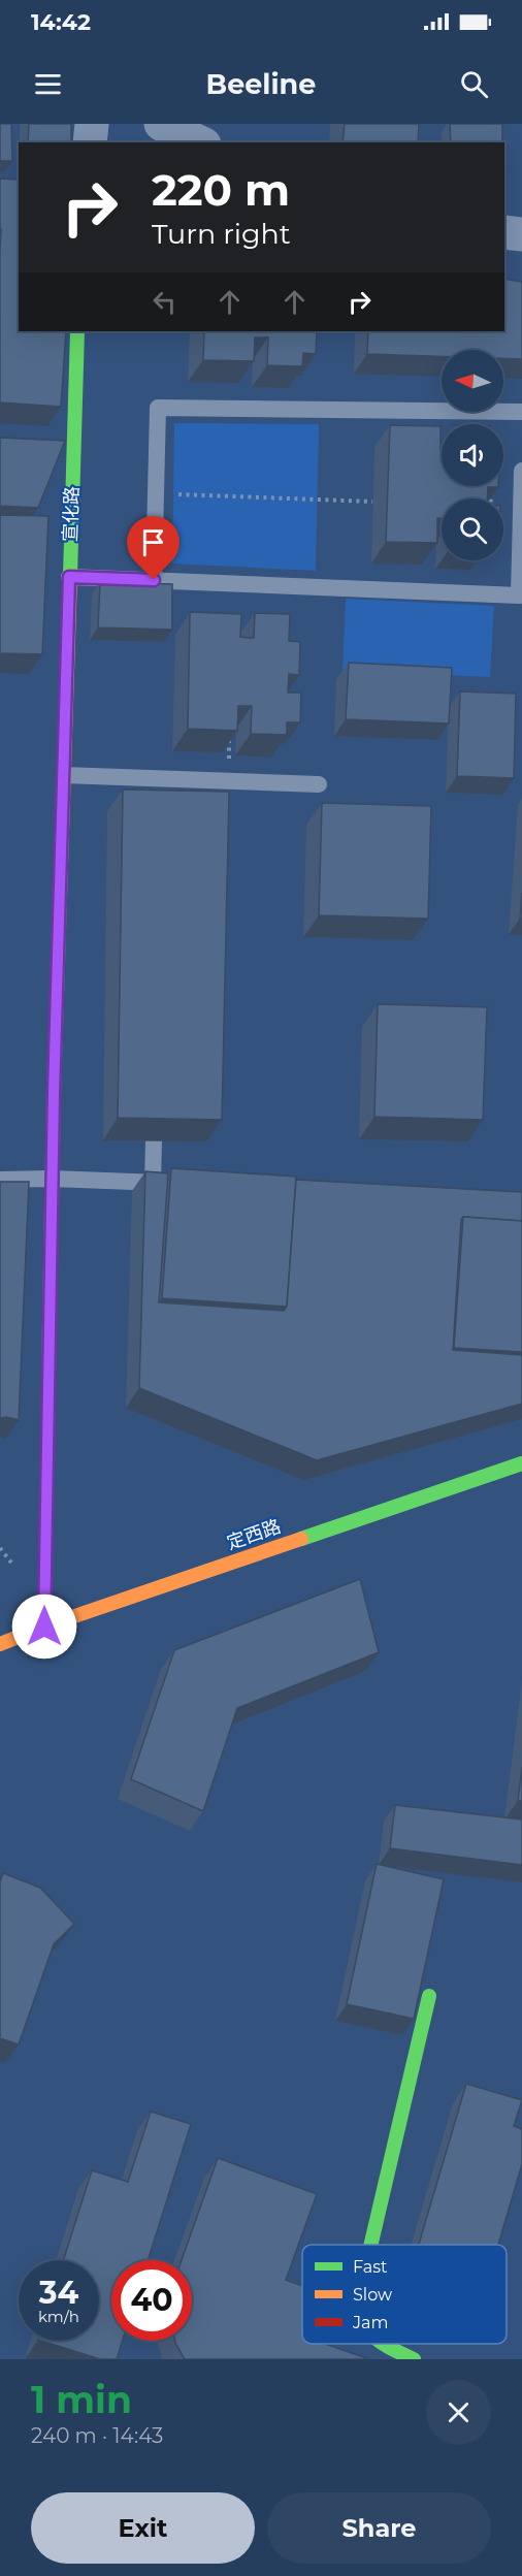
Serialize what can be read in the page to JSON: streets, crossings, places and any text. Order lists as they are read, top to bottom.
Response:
{
  "streets": {
    "street": ["宣化路", "定西路"]
  },
  "crossings": [
    ["宣化路", "定西路"]
  ],
  "legend": ["Fast", "Slow", "Jam"],
  "north": "left",
  "page": {
    "status": "14:42",
    "header": "Beeline",
    "turn": ["220 m", "Turn right"],
    "speed": "34 km/h",
    "limit": "40",
    "heading": ["1 min", "240 m · 14:43"],
    "buttons": ["Exit", "Share"]
  }
}
